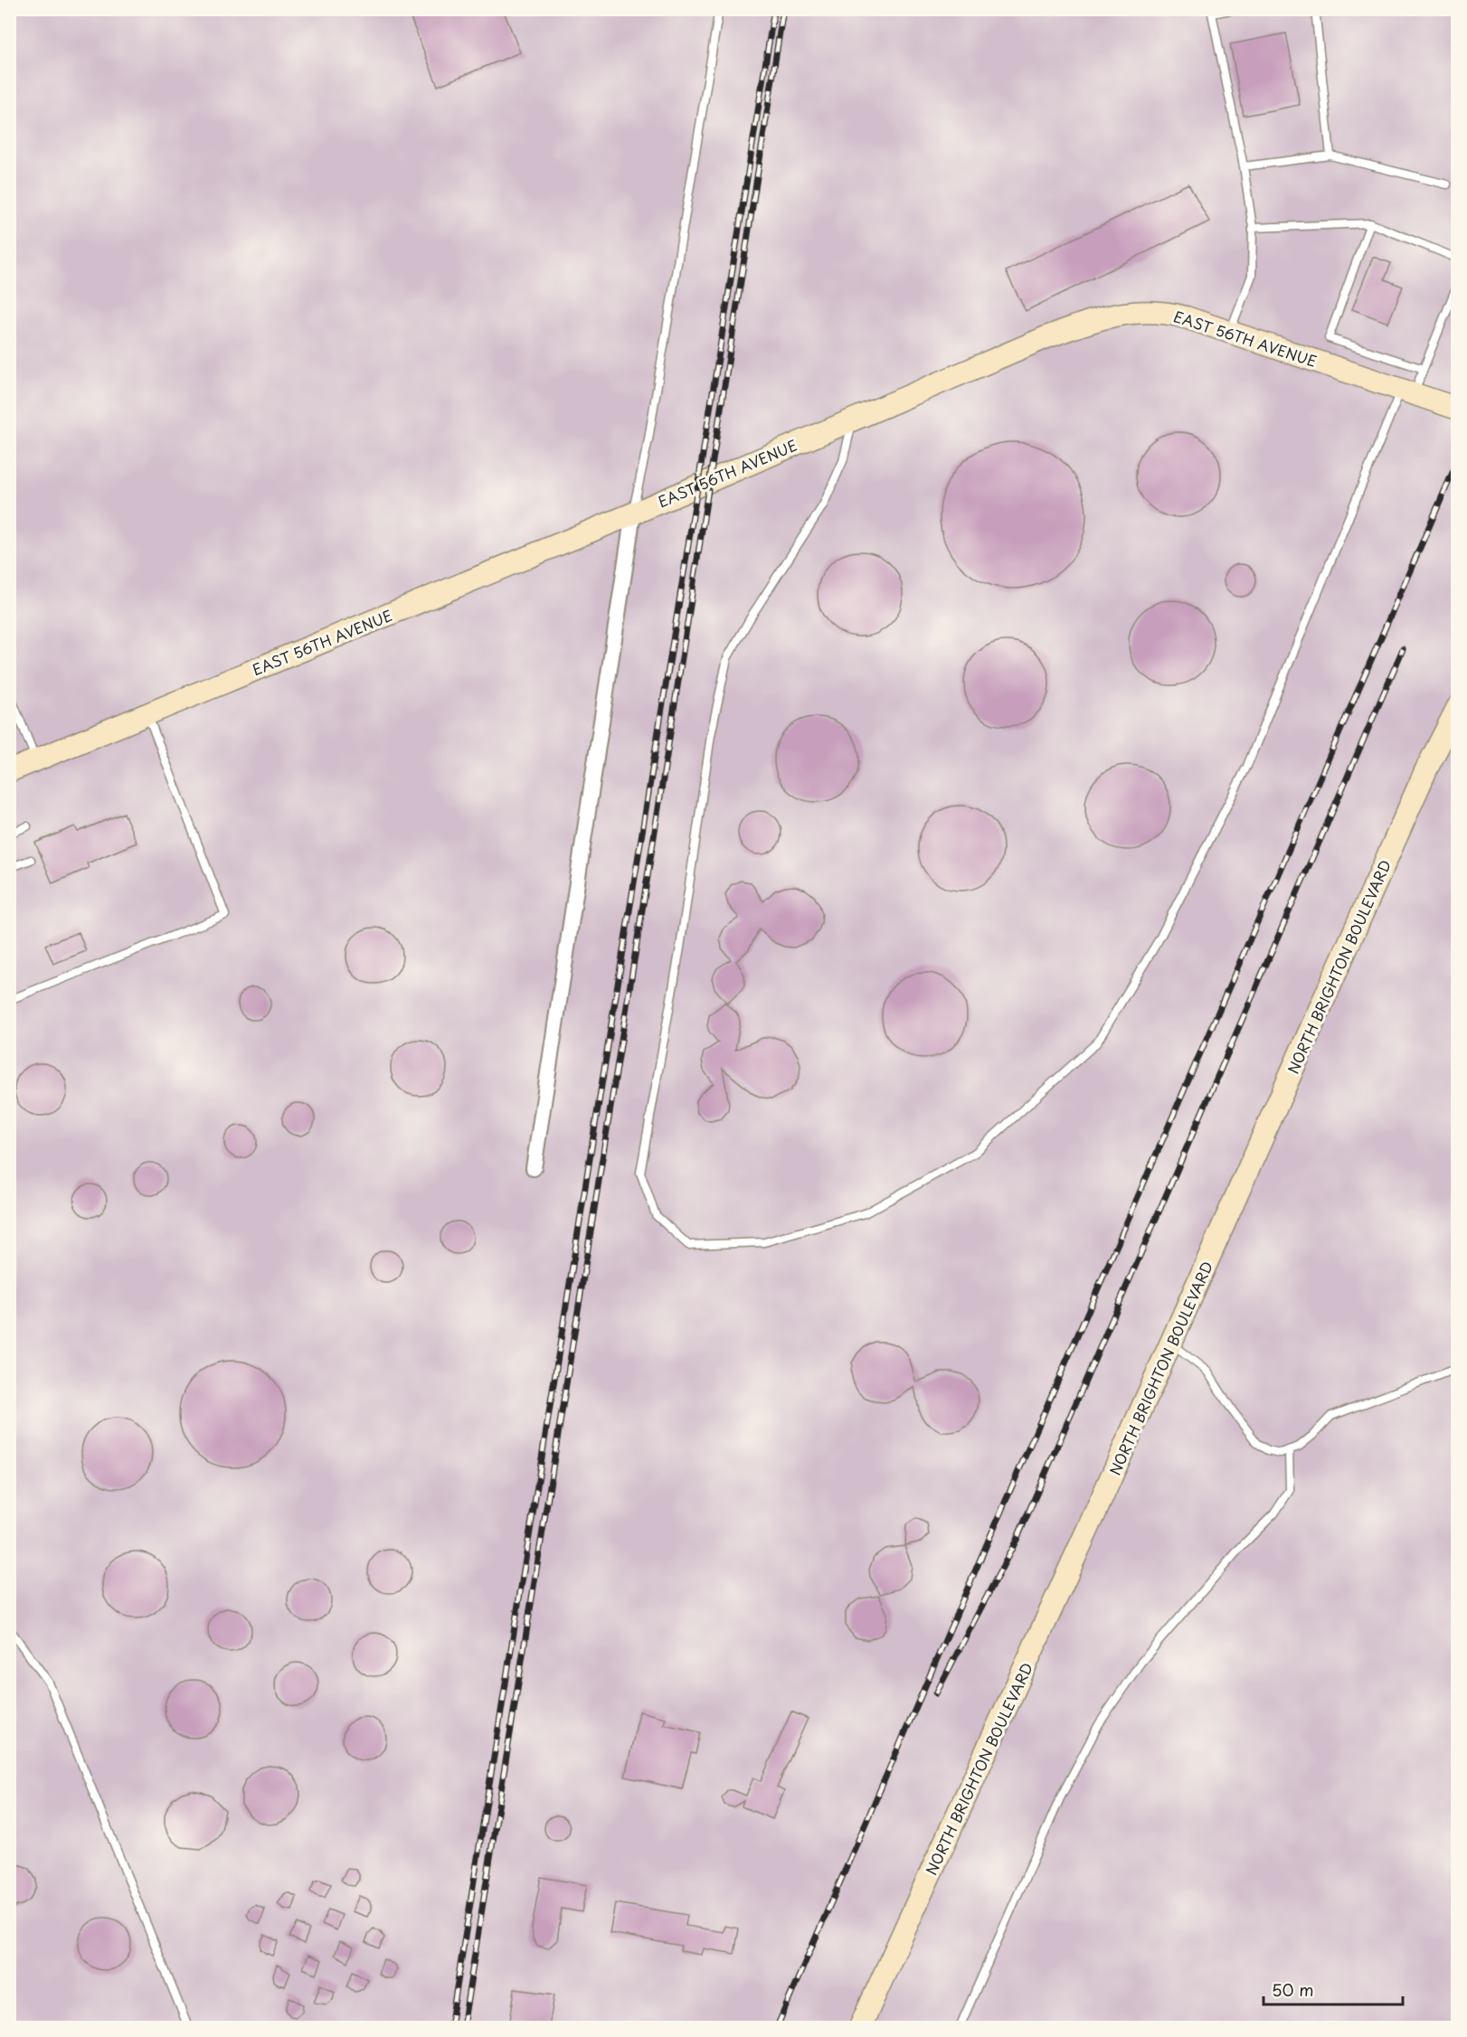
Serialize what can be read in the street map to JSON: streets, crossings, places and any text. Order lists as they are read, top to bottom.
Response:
{
  "streets": {
    "main road": ["EAST 56TH AVENUE", "NORTH BRIGHTON BOULEVARD"]
  },
  "scale_bar": "50 m"
}
